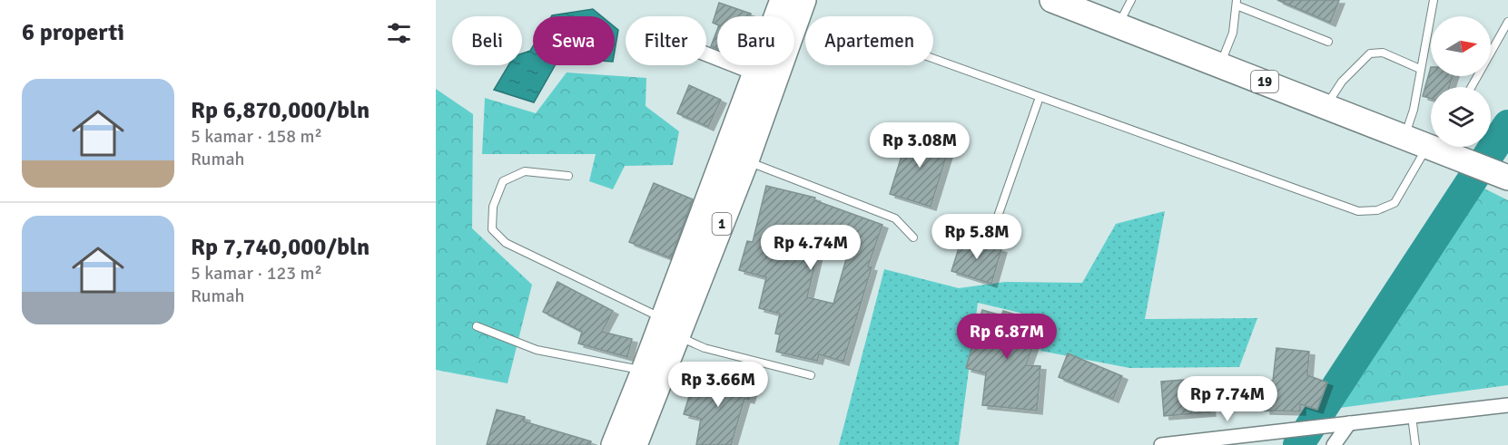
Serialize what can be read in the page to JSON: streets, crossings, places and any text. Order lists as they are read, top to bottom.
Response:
{
  "streets": {
    "highway": ["19", "1"]
  },
  "north": "right",
  "page": {
    "heading": "6 properti",
    "chip": [
      "Beli",
      "Sewa",
      "Filter",
      "Baru",
      "Apartemen"
    ],
    "list": [
      {
        "name": "Rp 6,870,000/bln",
        "note": "5 kamar · 158 m² · Rumah"
      },
      {
        "name": "Rp 7,740,000/bln",
        "note": "5 kamar · 123 m² · Rumah"
      }
    ],
    "price": [
      "Rp 3.08M",
      "Rp 5.8M",
      "Rp 4.74M",
      "Rp 6.87M",
      "Rp 3.66M",
      "Rp 7.74M"
    ]
  }
}
